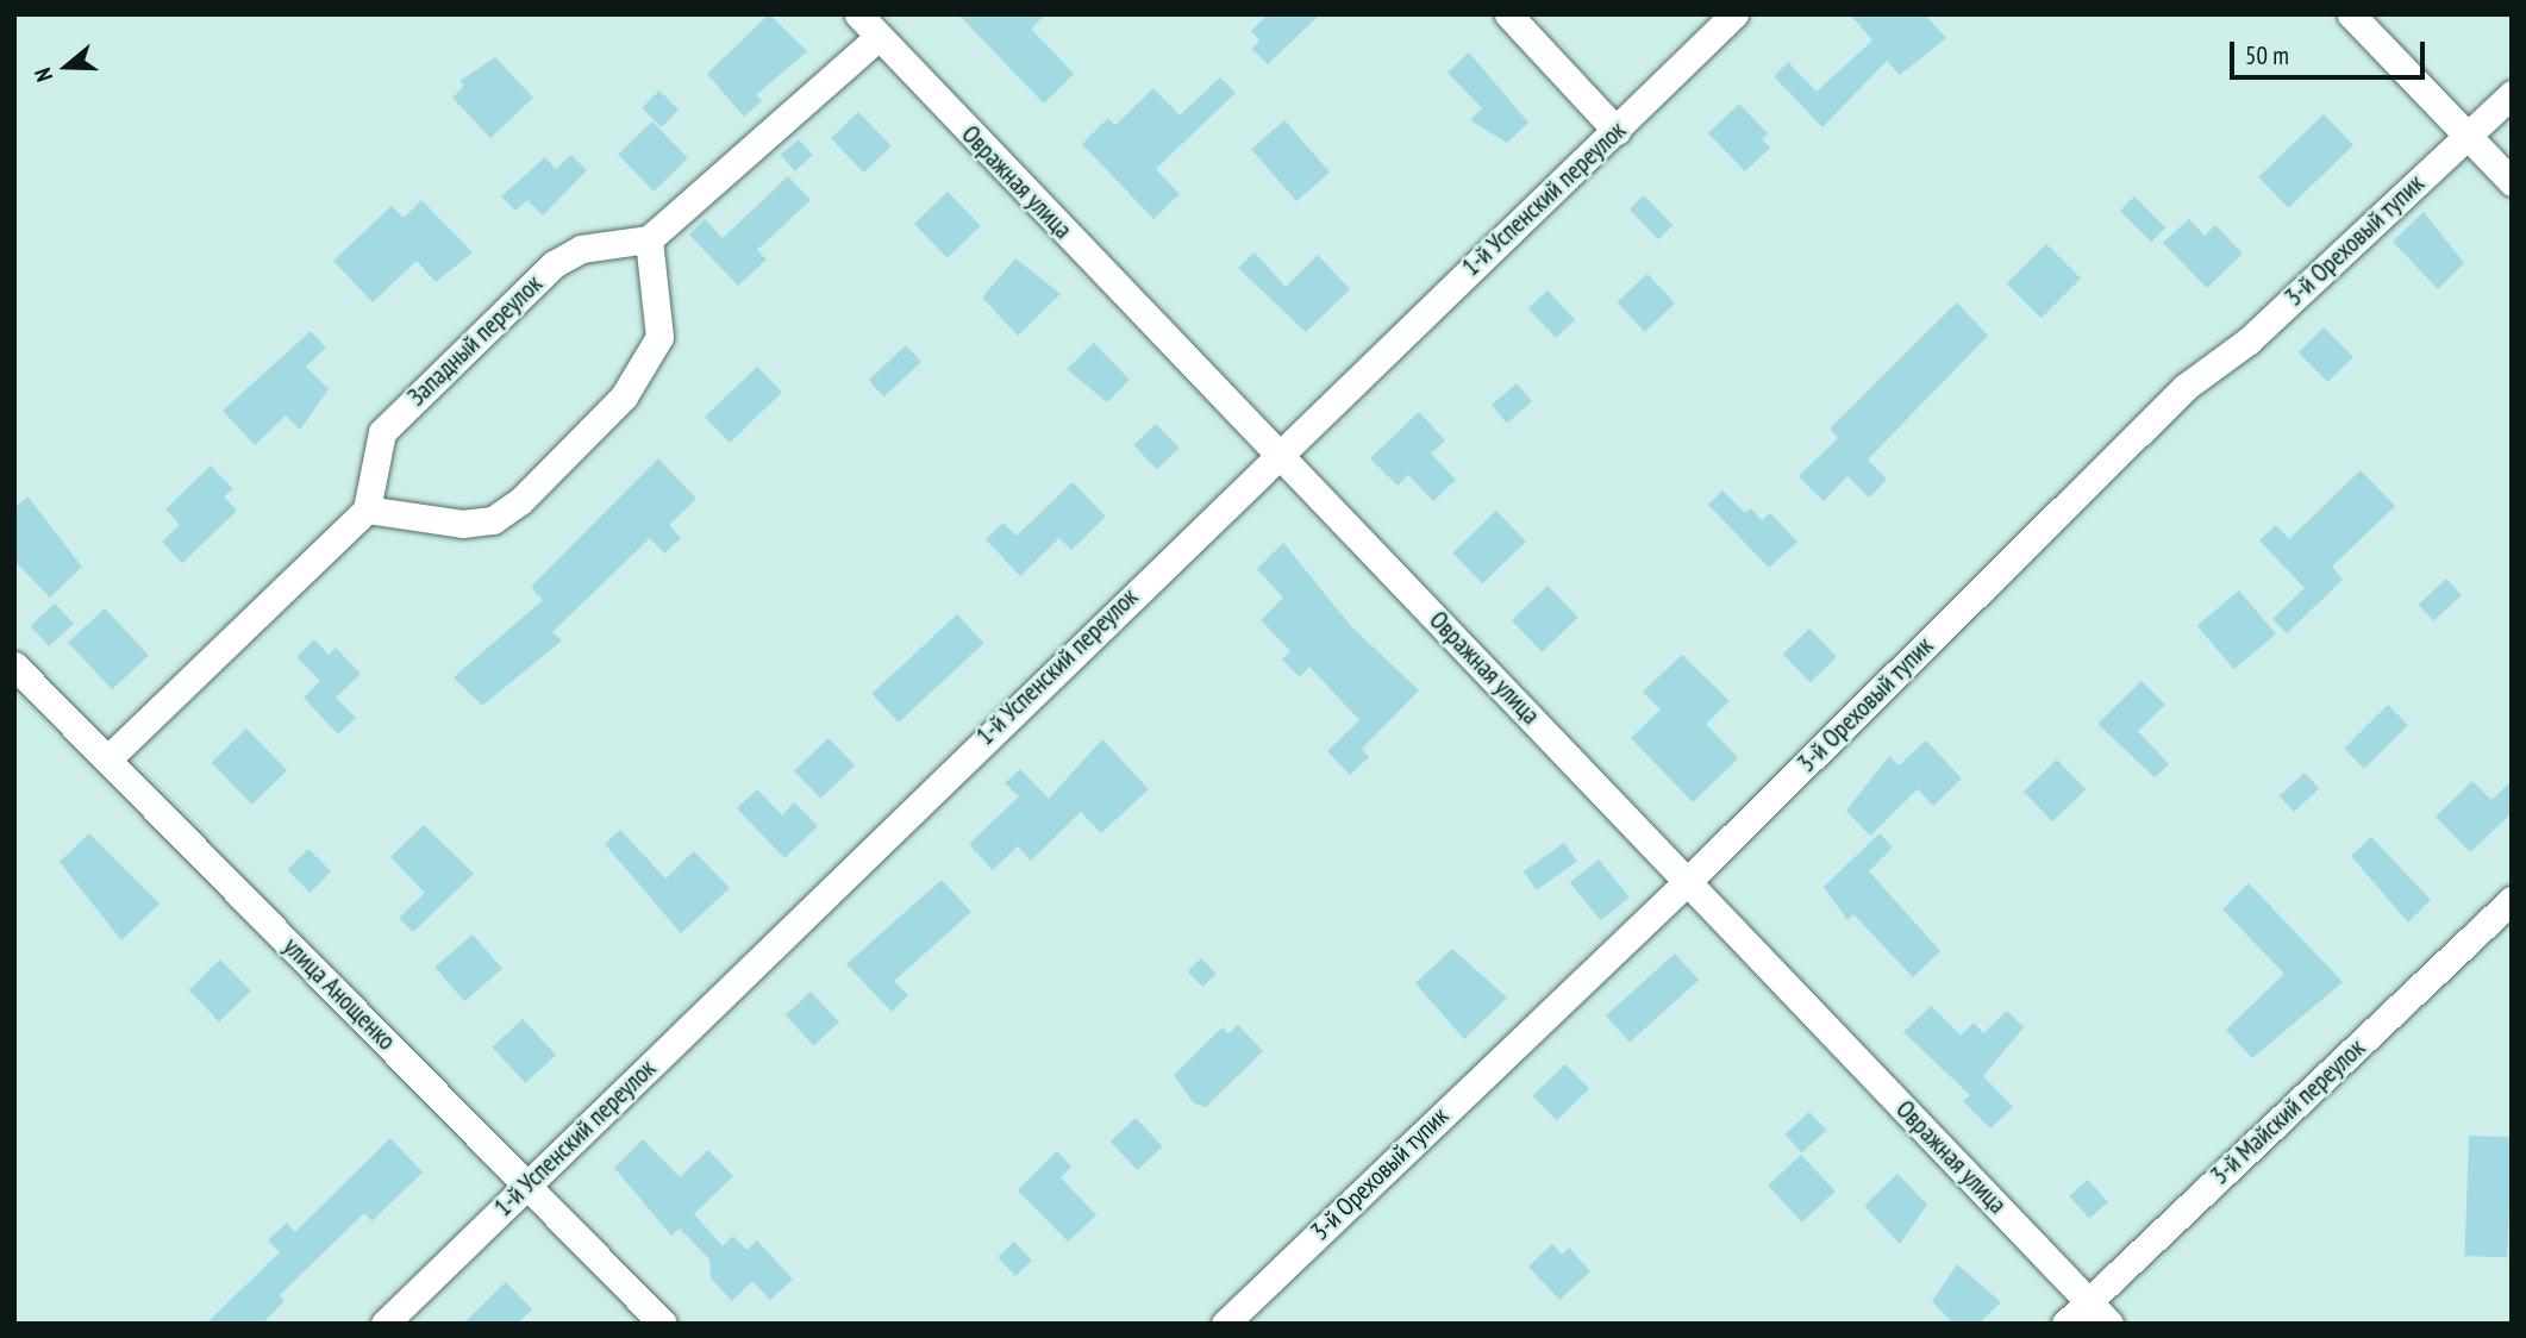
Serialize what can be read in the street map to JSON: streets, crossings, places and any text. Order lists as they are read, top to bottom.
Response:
{
  "streets": {
    "street": [
      "Овражная улица",
      "1-й Успенский переулок",
      "3-й Ореховый тупик",
      "Западный переулок",
      "улица Анощенко",
      "3-й Майский переулок"
    ]
  },
  "crossings": [
    ["Овражная улица", "1-й Успенский переулок"],
    ["Овражная улица", "3-й Ореховый тупик"],
    ["Овражная улица", "3-й Майский переулок"],
    ["1-й Успенский переулок", "улица Анощенко"]
  ],
  "scale_bar": "50 m",
  "north": "left"
}
